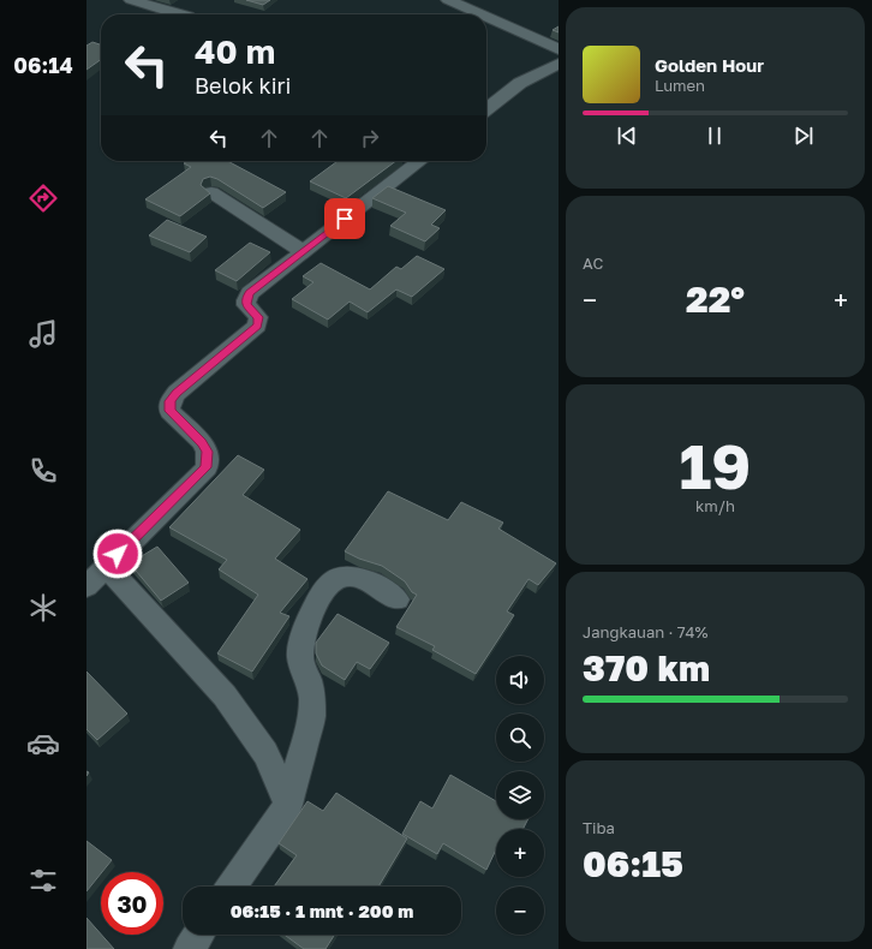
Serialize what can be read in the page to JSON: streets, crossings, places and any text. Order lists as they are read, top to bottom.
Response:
{
  "page": {
    "tabs": "06:14",
    "turn": ["40 m", "Belok kiri"],
    "song": ["Golden Hour", "Lumen"],
    "tile": [
      "AC",
      ["19", "km/h"],
      ["Jangkauan · 74%", "370 km"],
      ["Tiba", "06:15"]
    ],
    "heat": ["−", "22°", "+"],
    "map_buttons": ["+", "−"],
    "limit": "30",
    "trip": "06:15 · 1 mnt · 200 m"
  }
}
